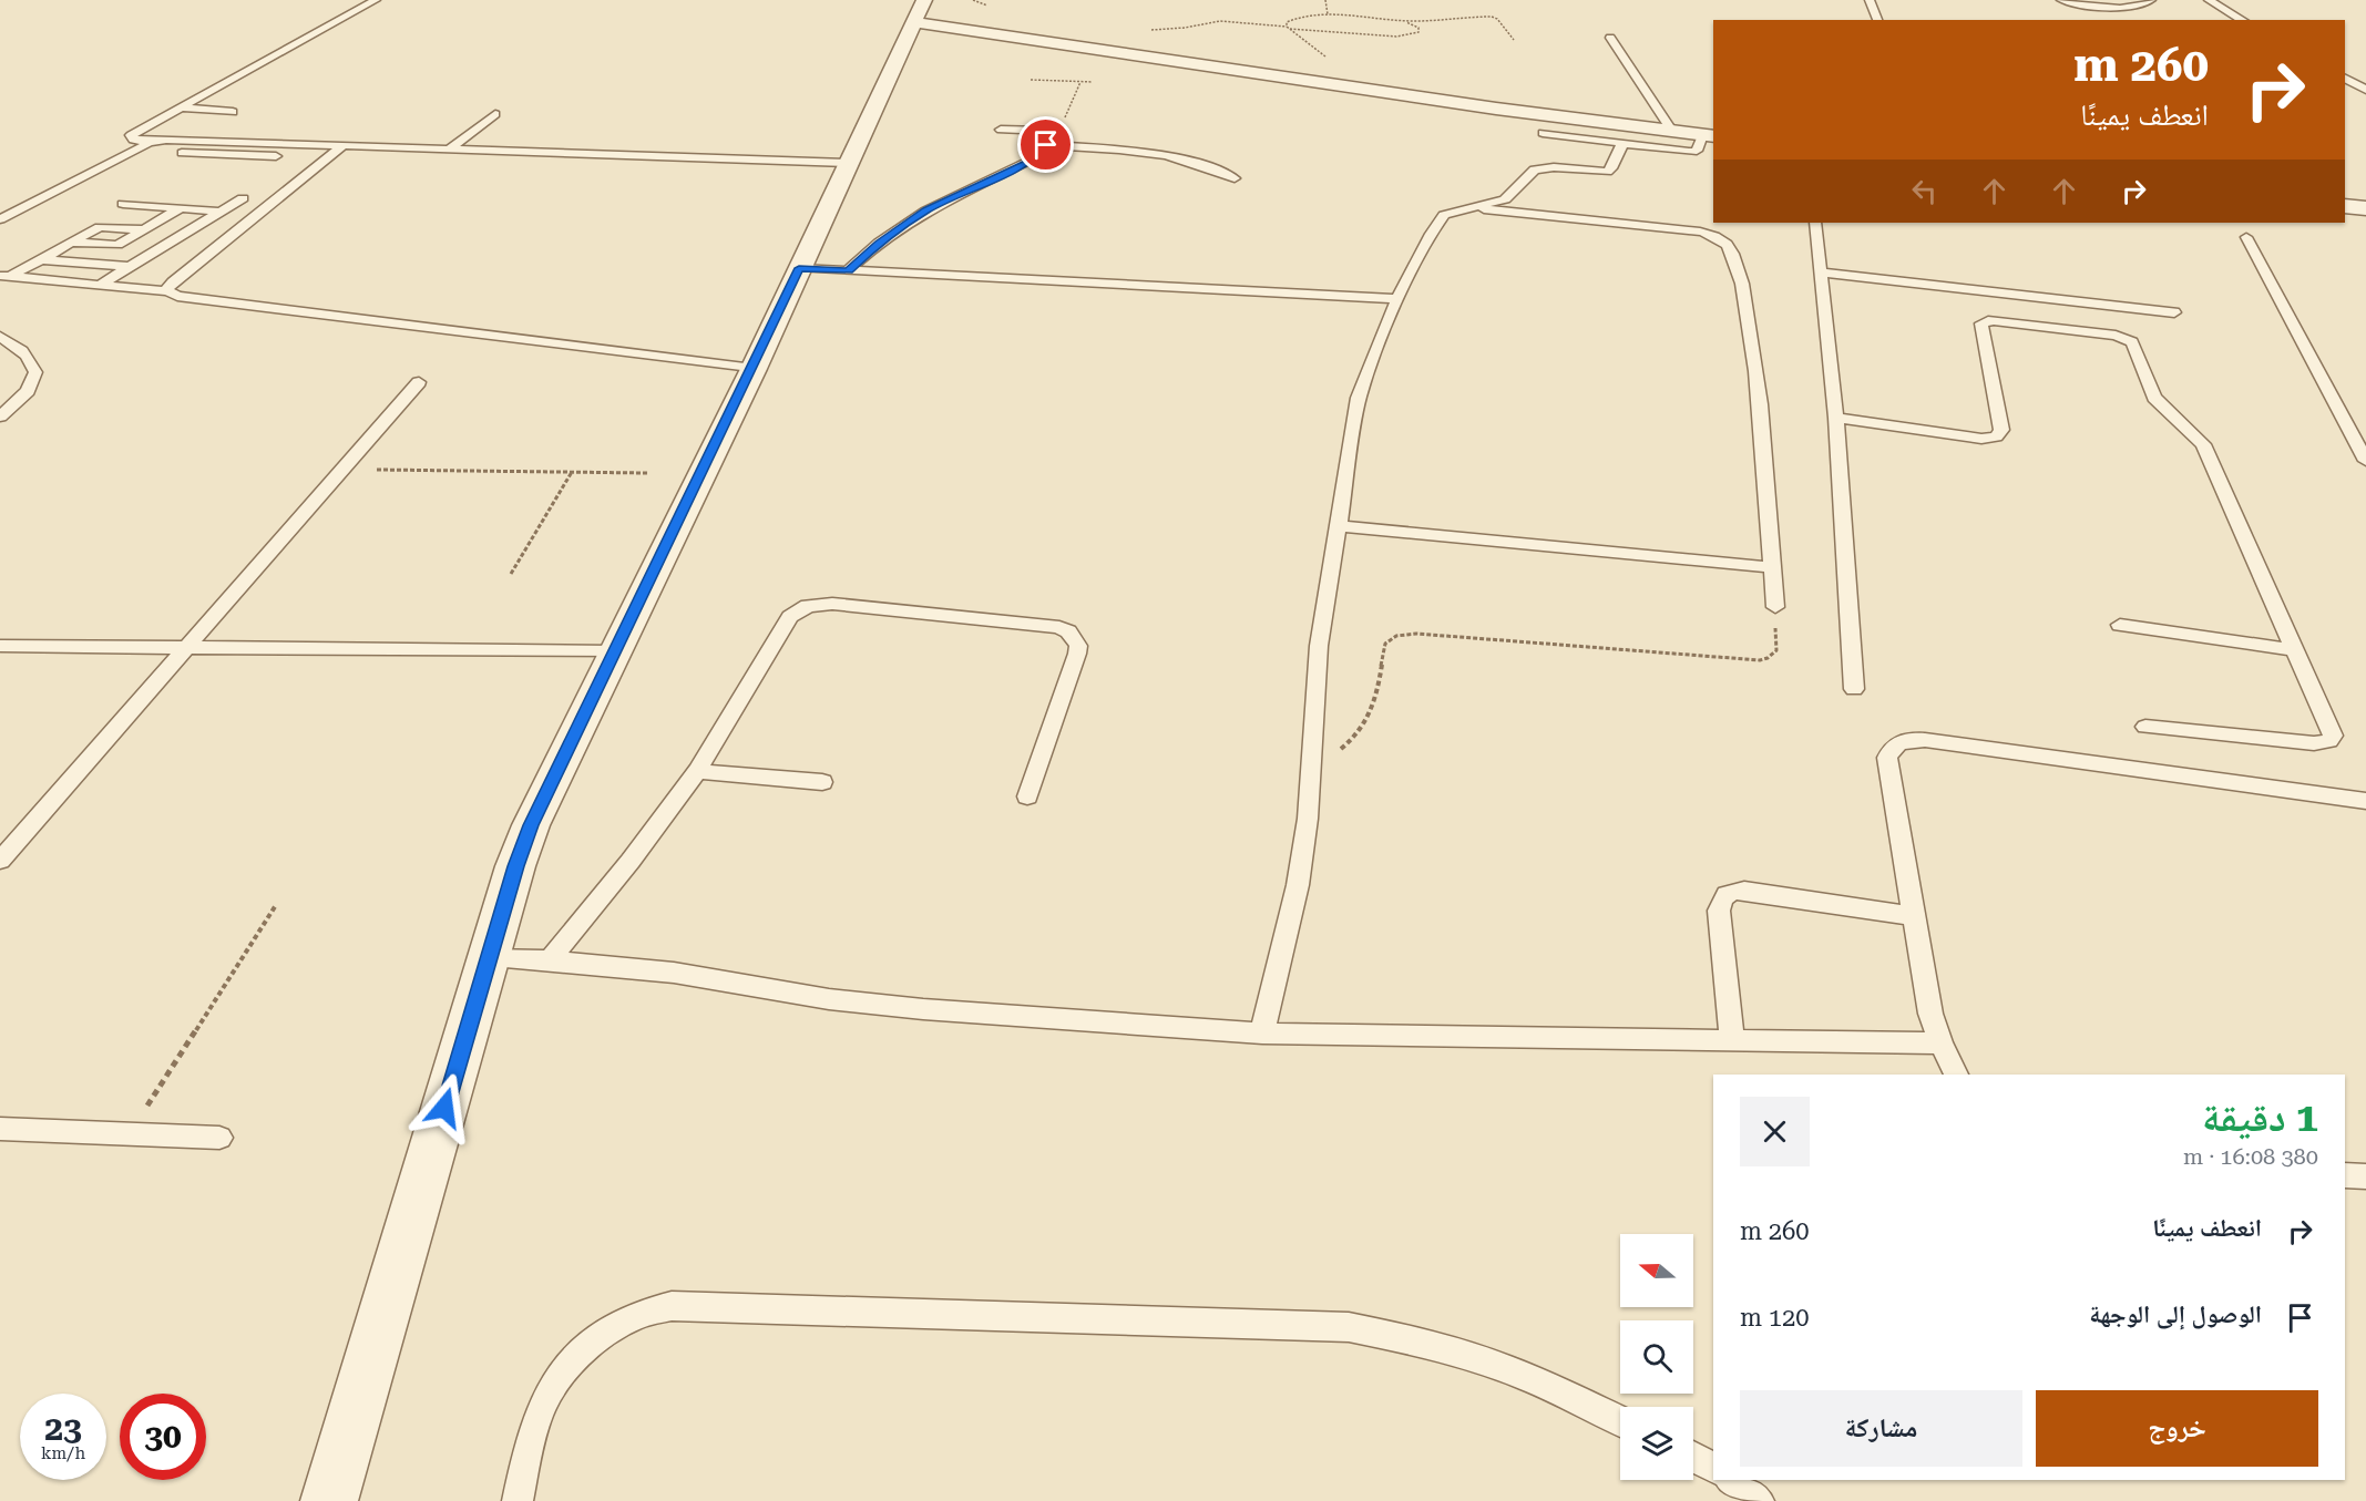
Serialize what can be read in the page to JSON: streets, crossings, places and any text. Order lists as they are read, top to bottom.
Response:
{
  "north": "left",
  "page": {
    "turn": ["260 m", "انعطف يمينًا"],
    "heading": ["1 دقيقة", "380 m · 16:08"],
    "list": [
      {
        "name": "انعطف يمينًا",
        "value": "260 m"
      },
      {
        "name": "الوصول إلى الوجهة",
        "value": "120 m"
      }
    ],
    "buttons": ["خروج", "مشاركة"],
    "speed": "23 km/h",
    "limit": "30"
  }
}
